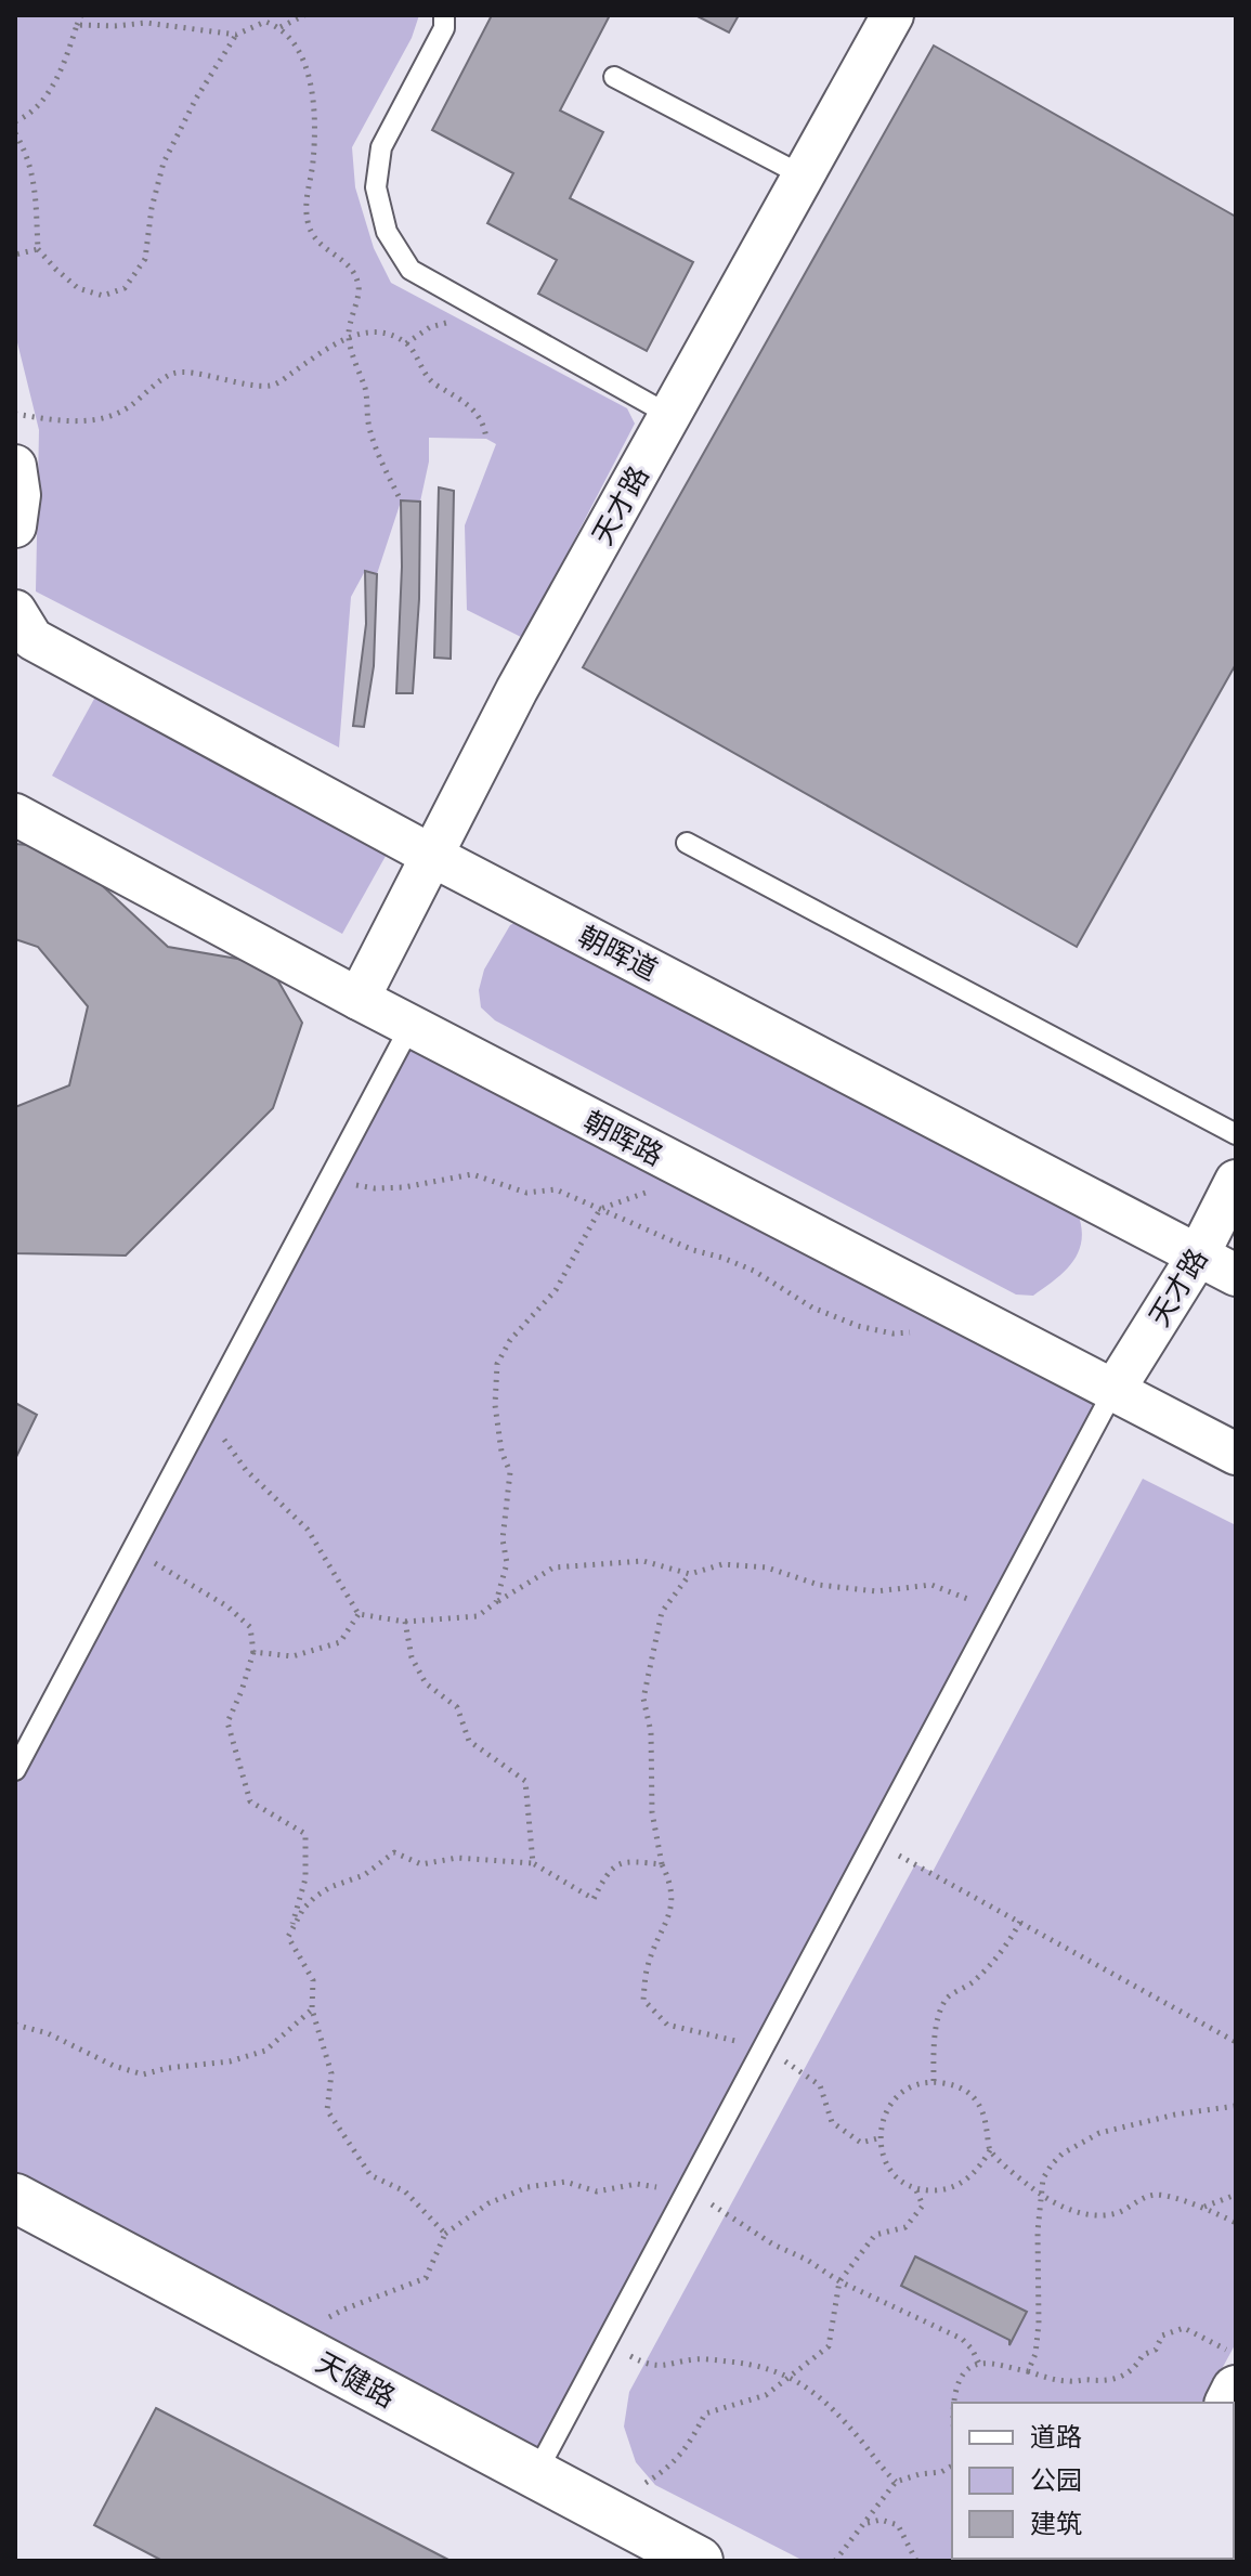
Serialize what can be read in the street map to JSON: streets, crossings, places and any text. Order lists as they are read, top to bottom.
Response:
{
  "streets": {
    "street": [
      "天才路",
      "朝晖道",
      "朝晖路",
      "天健路"
    ]
  },
  "crossings": [
    ["天才路", "朝晖道"],
    ["天才路", "朝晖路"]
  ],
  "legend": ["道路", "公园", "建筑"]
}
